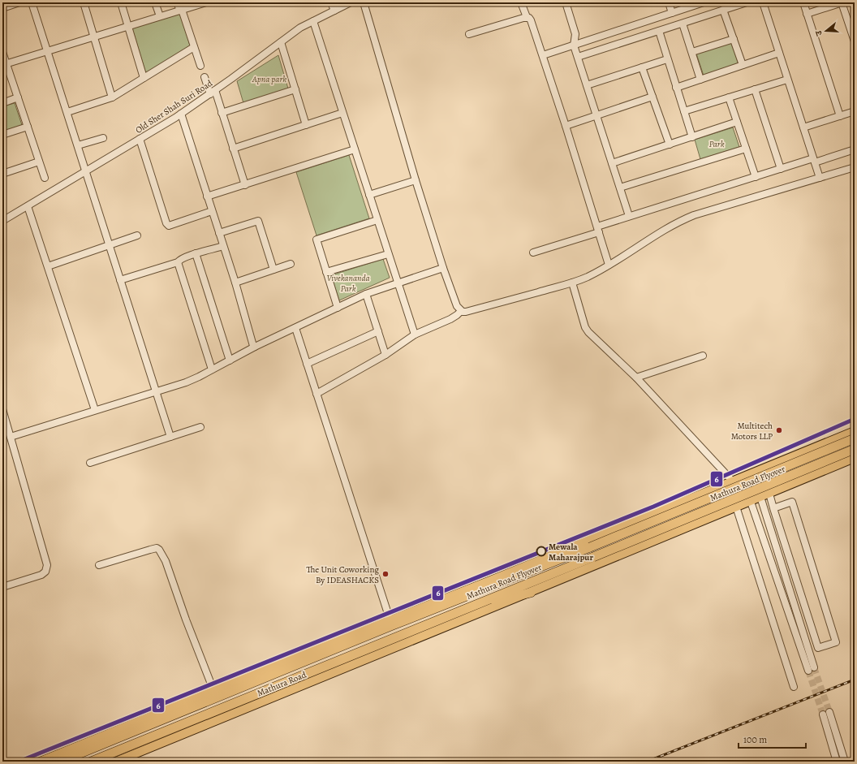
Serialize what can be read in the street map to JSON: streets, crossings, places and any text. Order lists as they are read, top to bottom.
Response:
{
  "streets": {
    "highway": ["Mathura Road Flyover", "Mathura Road"],
    "street": ["Old Sher Shah Suri Road"]
  },
  "crossings": [
    ["Mathura Road Flyover", "Mathura Road"]
  ],
  "parks": ["Apna park", "Park", "Vivekananda Park"],
  "places": ["Multitech Motors LLP", "Mewala Maharajpur", "The Unit Coworking By IDEASHACKS"],
  "lines": ["transit line 6"],
  "scale_bar": "100 m",
  "north": "left"
}
